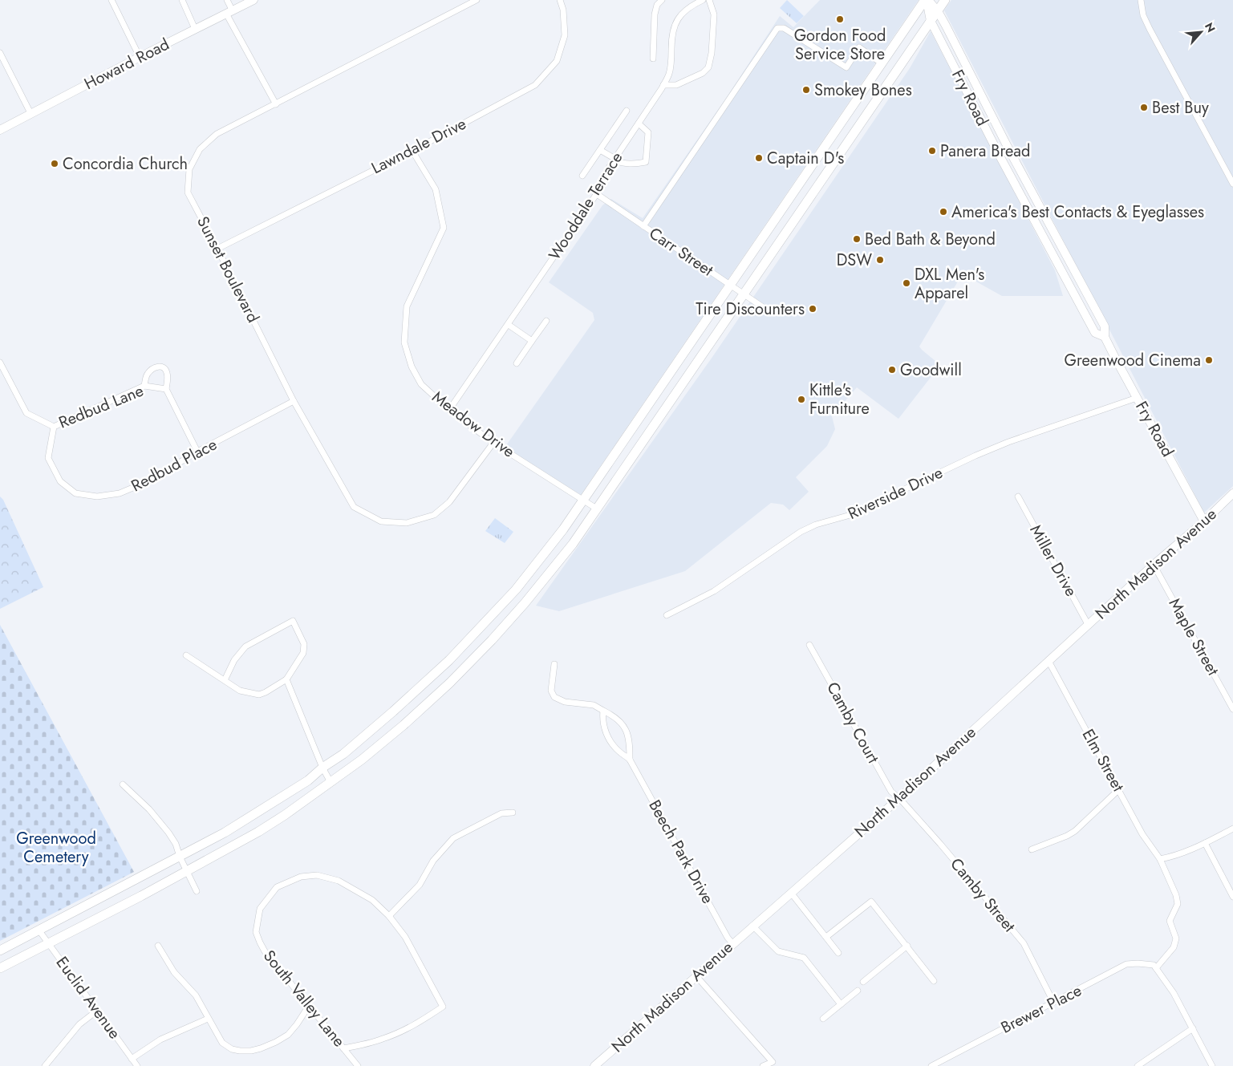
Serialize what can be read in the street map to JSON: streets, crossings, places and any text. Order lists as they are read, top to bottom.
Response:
{
  "streets": {
    "street": [
      "Howard Road",
      "Fry Road",
      "Lawndale Drive",
      "Wooddale Terrace",
      "Carr Street",
      "Sunset Boulevard",
      "Redbud Lane",
      "Meadow Drive",
      "Redbud Place",
      "Riverside Drive",
      "Miller Drive",
      "North Madison Avenue",
      "Maple Street",
      "Camby Court",
      "Elm Street",
      "Beech Park Drive",
      "Camby Street",
      "Euclid Avenue",
      "South Valley Lane",
      "Brewer Place"
    ]
  },
  "crossings": [
    ["Fry Road", "Riverside Drive"],
    ["Fry Road", "North Madison Avenue"],
    ["Lawndale Drive", "Sunset Boulevard"],
    ["Lawndale Drive", "Meadow Drive"],
    ["Wooddale Terrace", "Carr Street"],
    ["Wooddale Terrace", "Meadow Drive"],
    ["Sunset Boulevard", "Meadow Drive"],
    ["Sunset Boulevard", "Redbud Place"],
    ["Redbud Lane", "Redbud Place"],
    ["Miller Drive", "North Madison Avenue"],
    ["North Madison Avenue", "Maple Street"],
    ["North Madison Avenue", "Camby Court"],
    ["North Madison Avenue", "Elm Street"],
    ["North Madison Avenue", "Beech Park Drive"],
    ["North Madison Avenue", "Camby Street"],
    ["Camby Court", "Camby Street"],
    ["Elm Street", "Brewer Place"],
    ["Camby Street", "Brewer Place"]
  ],
  "parks": ["Greenwood Cemetery"],
  "places": [
    "Gordon Food Service Store",
    "Smokey Bones",
    "Best Buy",
    "Panera Bread",
    "Captain D's",
    "Concordia Church",
    "America's Best Contacts & Eyeglasses",
    "Bed Bath & Beyond",
    "DSW",
    "DXL Men's Apparel",
    "Tire Discounters",
    "Greenwood Cinema",
    "Goodwill",
    "Kittle's Furniture"
  ],
  "north": "top right"
}
